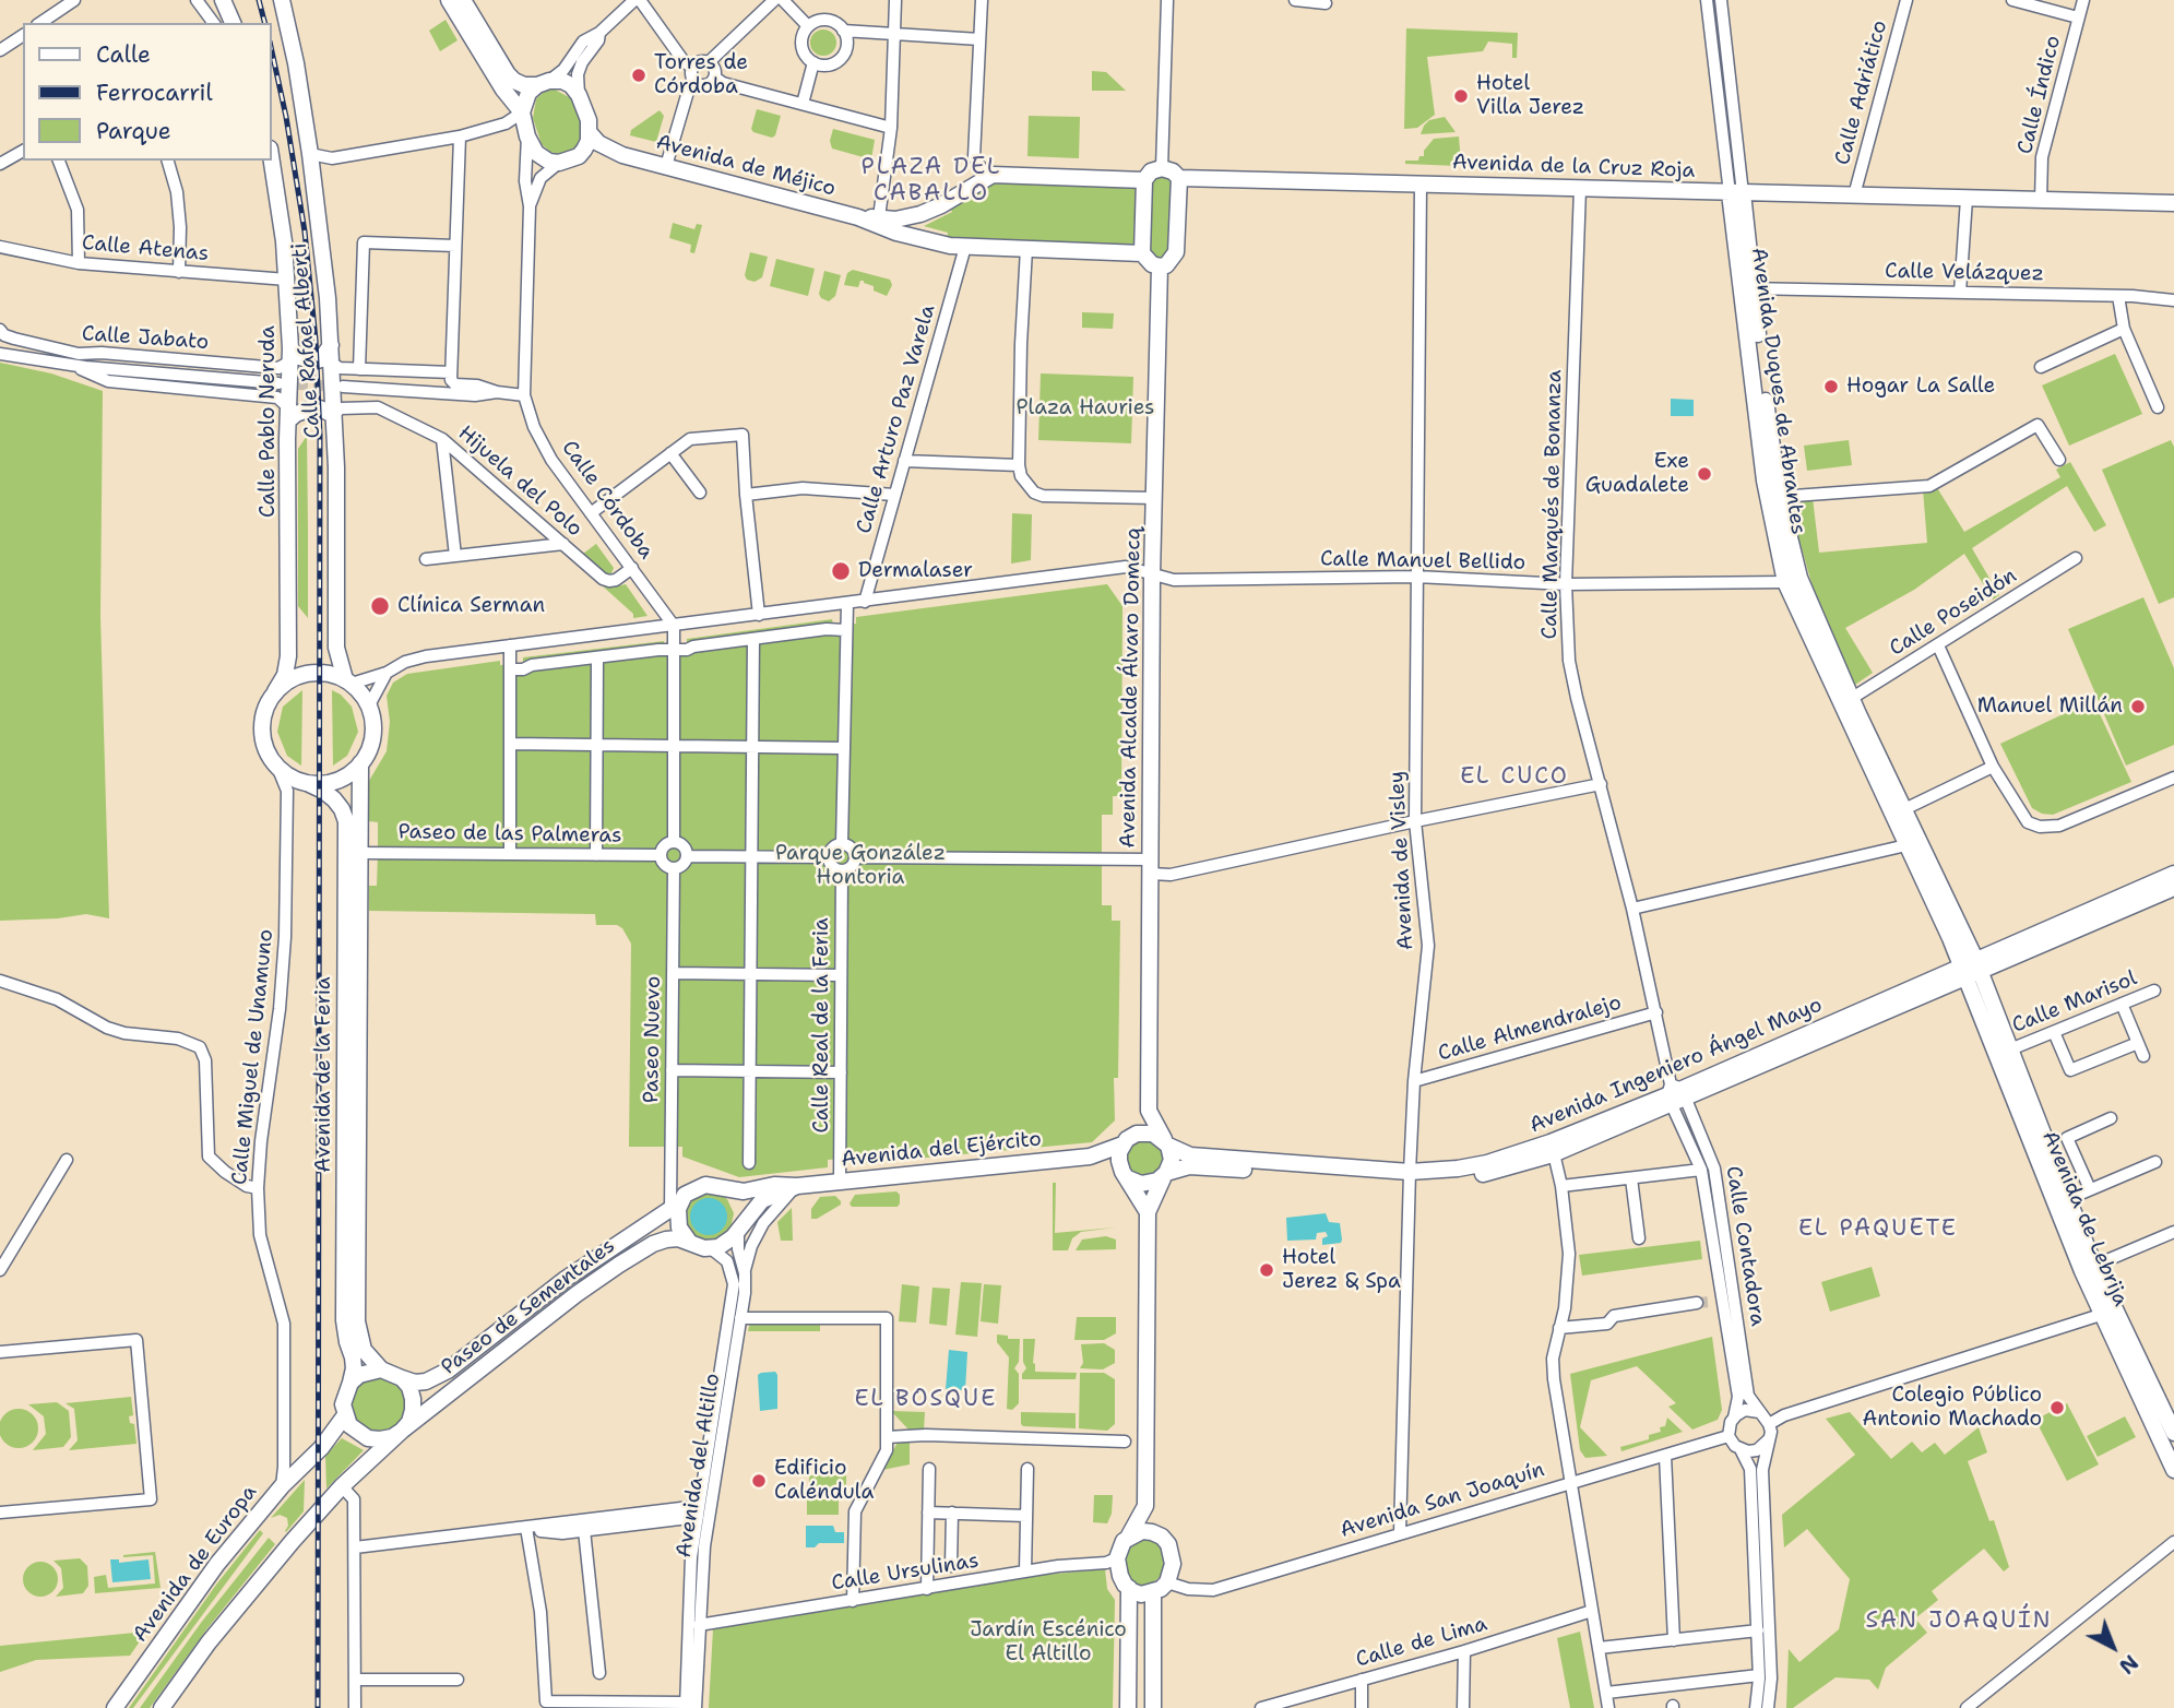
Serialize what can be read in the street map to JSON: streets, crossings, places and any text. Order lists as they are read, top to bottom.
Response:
{
  "streets": {
    "main road": [
      "Avenida de Méjico",
      "Avenida de la Cruz Roja",
      "Calle Rafael Alberti",
      "Avenida Duques de Abrantes",
      "Calle Pablo Neruda",
      "Avenida Alcalde Álvaro Domecq",
      "Avenida Ingeniero Ángel Mayo",
      "Avenida de la Feria",
      "Avenida del Ejército",
      "Avenida de Lebrija",
      "Paseo de Sementales",
      "Avenida de Europa"
    ],
    "street": [
      "Calle Adriático",
      "Calle Índico",
      "Calle Atenas",
      "Calle Velázquez",
      "Calle Jabato",
      "Calle Arturo Paz Varela",
      "Hijuela del Polo",
      "Calle Córdoba",
      "Calle Marqués de Bonanza",
      "Calle Manuel Bellido",
      "Calle Poseidón",
      "Paseo de las Palmeras",
      "Avenida de Visley",
      "Calle Marisol",
      "Calle Real de la Feria",
      "Calle Almendralejo",
      "Paseo Nuevo",
      "Calle Miguel de Unamuno",
      "Calle Contadora",
      "Avenida del Altillo",
      "Avenida San Joaquín",
      "Calle Ursulinas",
      "Calle de Lima"
    ]
  },
  "crossings": [
    ["Calle Adriático", "Avenida de la Cruz Roja"],
    ["Calle Índico", "Avenida de la Cruz Roja"],
    ["Avenida de Méjico", "Calle Córdoba"],
    ["Avenida de la Cruz Roja", "Avenida Duques de Abrantes"],
    ["Avenida de la Cruz Roja", "Calle Marqués de Bonanza"],
    ["Avenida de la Cruz Roja", "Avenida de Visley"],
    ["Calle Atenas", "Calle Pablo Neruda"],
    ["Calle Velázquez", "Avenida Duques de Abrantes"],
    ["Calle Jabato", "Calle Pablo Neruda"],
    ["Calle Rafael Alberti", "Calle Pablo Neruda"],
    ["Calle Rafael Alberti", "Hijuela del Polo"],
    ["Calle Rafael Alberti", "Calle Manuel Bellido"],
    ["Calle Rafael Alberti", "Calle Miguel de Unamuno"],
    ["Calle Rafael Alberti", "Avenida de la Feria"],
    ["Avenida Duques de Abrantes", "Calle Manuel Bellido"],
    ["Avenida Duques de Abrantes", "Calle Poseidón"],
    ["Avenida Duques de Abrantes", "Avenida Ingeniero Ángel Mayo"],
    ["Avenida Duques de Abrantes", "Avenida de Lebrija"],
    ["Calle Arturo Paz Varela", "Calle Manuel Bellido"],
    ["Calle Pablo Neruda", "Calle Manuel Bellido"],
    ["Calle Pablo Neruda", "Calle Miguel de Unamuno"],
    ["Calle Pablo Neruda", "Avenida de la Feria"],
    ["Hijuela del Polo", "Calle Córdoba"],
    ["Calle Córdoba", "Calle Manuel Bellido"],
    ["Calle Marqués de Bonanza", "Calle Manuel Bellido"],
    ["Calle Marqués de Bonanza", "Calle Almendralejo"],
    ["Calle Marqués de Bonanza", "Avenida Ingeniero Ángel Mayo"],
    ["Calle Marqués de Bonanza", "Calle Contadora"],
    ["Calle Manuel Bellido", "Avenida Alcalde Álvaro Domecq"],
    ["Calle Manuel Bellido", "Avenida de Visley"],
    ["Calle Manuel Bellido", "Calle Miguel de Unamuno"],
    ["Calle Manuel Bellido", "Avenida de la Feria"],
    ["Avenida Alcalde Álvaro Domecq", "Avenida Ingeniero Ángel Mayo"],
    ["Avenida Alcalde Álvaro Domecq", "Avenida del Ejército"],
    ["Paseo de las Palmeras", "Paseo Nuevo"],
    ["Paseo de las Palmeras", "Avenida de la Feria"],
    ["Avenida de Visley", "Calle Almendralejo"],
    ["Avenida de Visley", "Avenida Ingeniero Ángel Mayo"],
    ["Avenida de Visley", "Avenida San Joaquín"],
    ["Calle Marisol", "Avenida de Lebrija"],
    ["Calle Real de la Feria", "Avenida del Ejército"],
    ["Paseo Nuevo", "Avenida del Ejército"],
    ["Paseo Nuevo", "Paseo de Sementales"],
    ["Paseo Nuevo", "Avenida del Altillo"],
    ["Calle Miguel de Unamuno", "Avenida de la Feria"],
    ["Calle Miguel de Unamuno", "Avenida de Europa"],
    ["Avenida Ingeniero Ángel Mayo", "Avenida del Ejército"],
    ["Avenida Ingeniero Ángel Mayo", "Avenida de Lebrija"],
    ["Avenida Ingeniero Ángel Mayo", "Calle Contadora"],
    ["Avenida de la Feria", "Paseo de Sementales"],
    ["Avenida de la Feria", "Avenida de Europa"],
    ["Avenida del Ejército", "Paseo de Sementales"],
    ["Avenida del Ejército", "Avenida del Altillo"],
    ["Calle Contadora", "Avenida San Joaquín"],
    ["Paseo de Sementales", "Avenida del Altillo"],
    ["Paseo de Sementales", "Avenida de Europa"],
    ["Avenida del Altillo", "Calle Ursulinas"],
    ["Avenida San Joaquín", "Calle Ursulinas"]
  ],
  "districts": [
    "PLAZA DEL CABALLO",
    "EL CUCO",
    "EL PAQUETE",
    "EL BOSQUE",
    "SAN JOAQUÍN"
  ],
  "parks": ["Plaza Hauries", "Parque González Hontoria", "Jardín Escénico El Altillo"],
  "places": [
    "Torres de Córdoba",
    "Hotel Villa Jerez",
    "Hogar La Salle",
    "Exe Guadalete",
    "Dermalaser",
    "Clínica Serman",
    "Manuel Millán",
    "Hotel Jerez & Spa",
    "Colegio Público Antonio Machado",
    "Edificio Caléndula"
  ],
  "legend": ["Calle", "Ferrocarril", "Parque"],
  "north": "bottom right"
}
